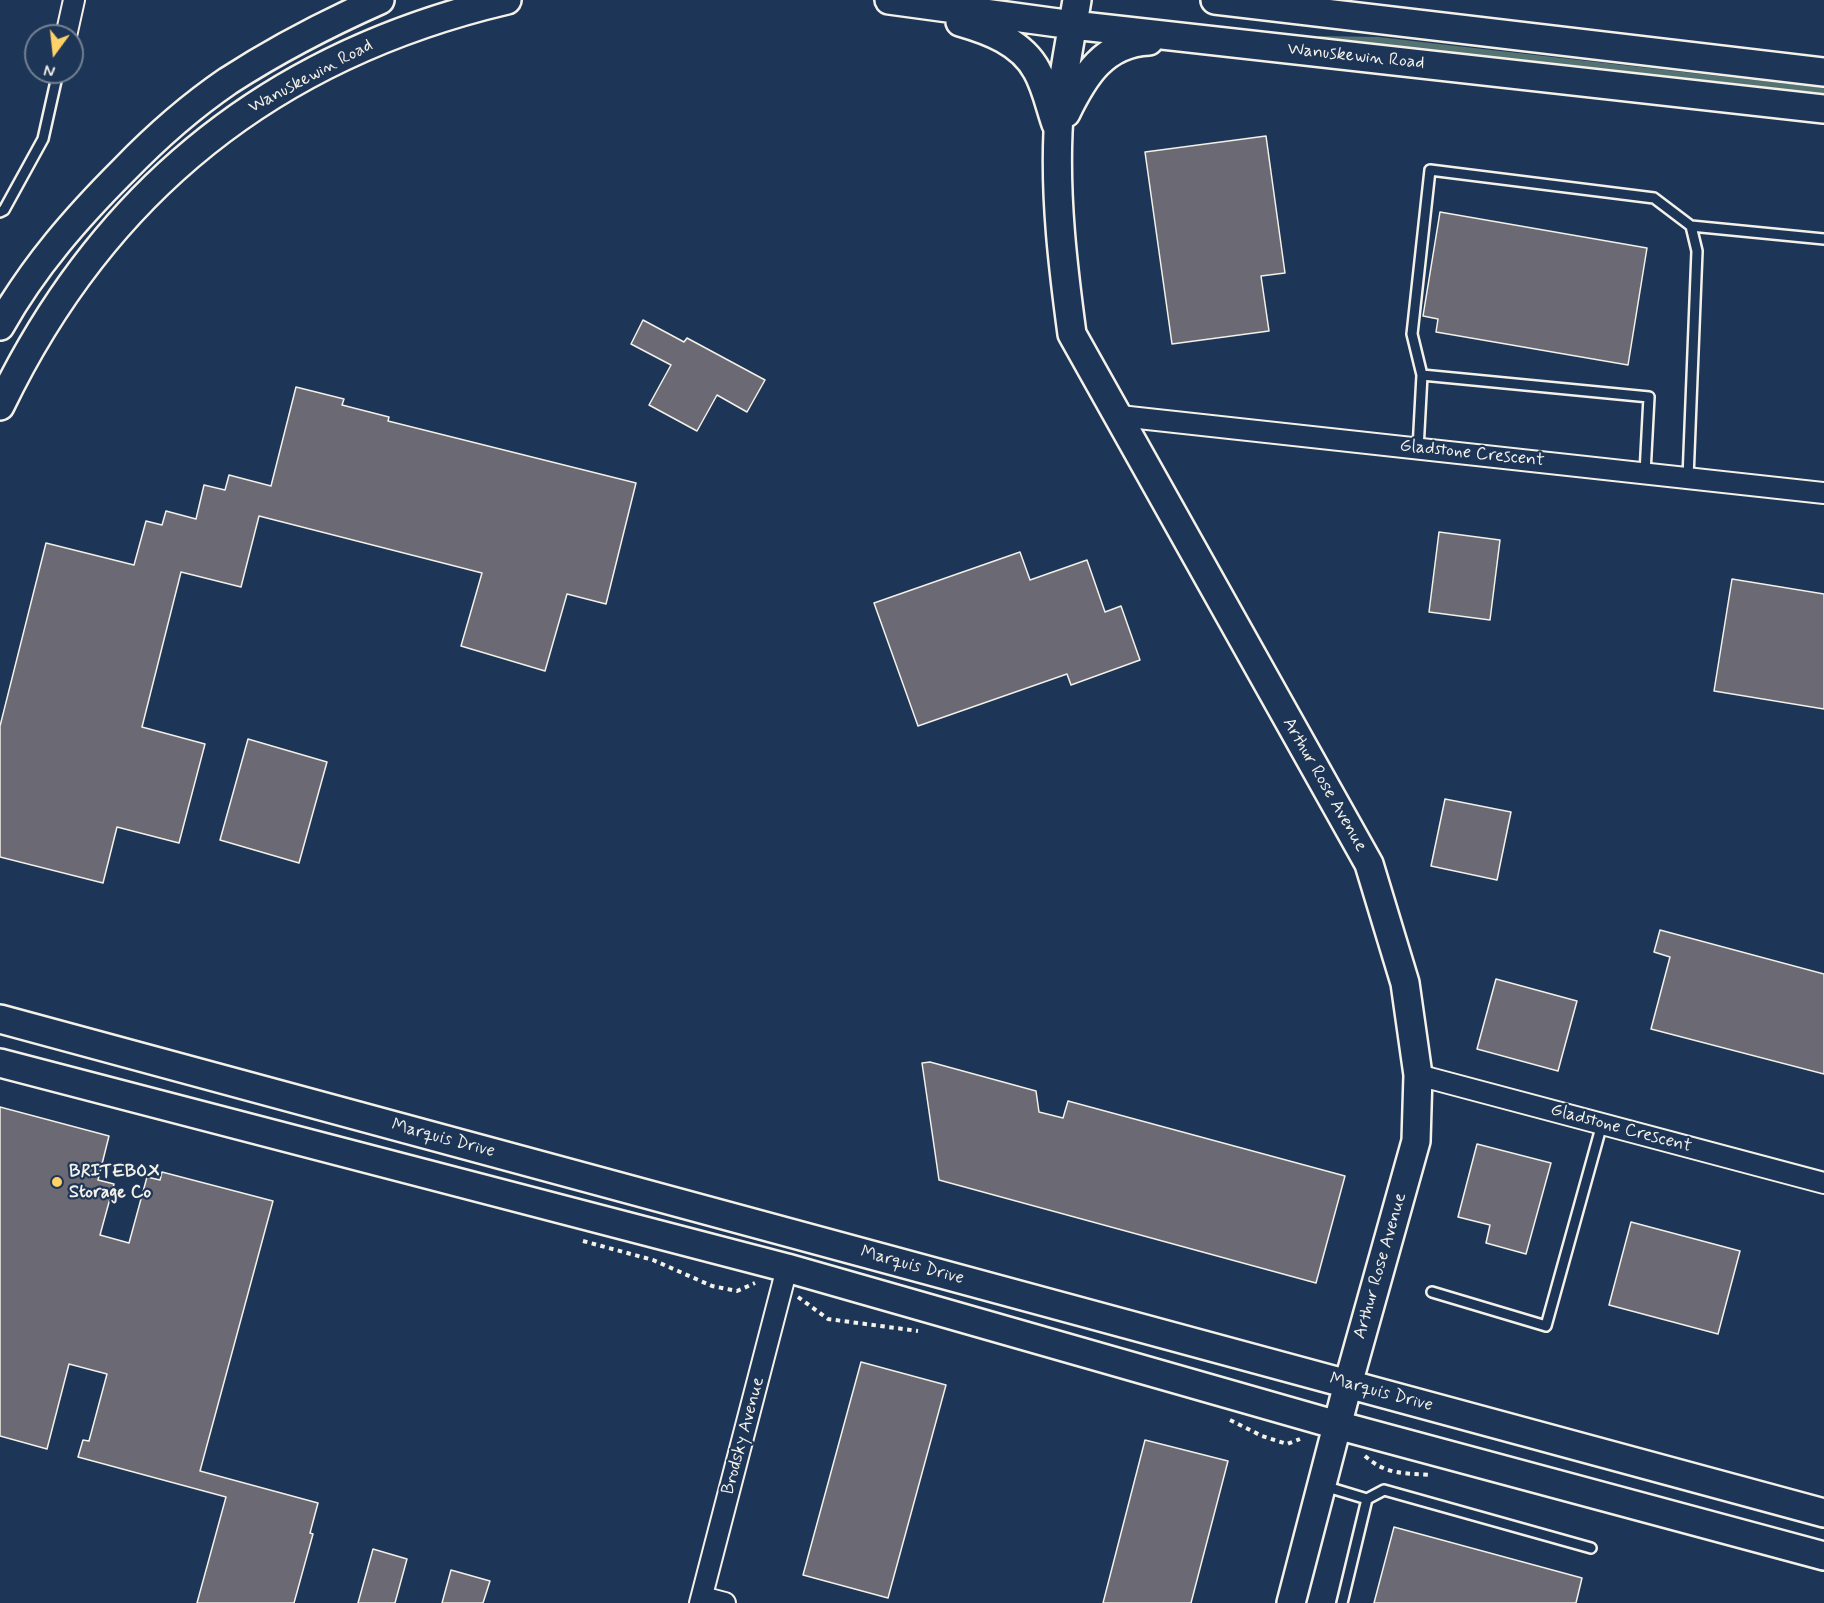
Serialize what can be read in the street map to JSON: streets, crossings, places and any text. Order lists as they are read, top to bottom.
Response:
{
  "streets": {
    "main road": ["Wanuskewin Road", "Arthur Rose Avenue", "Marquis Drive"],
    "street": ["Gladstone Crescent", "Brodsky Avenue"]
  },
  "crossings": [
    ["Wanuskewin Road", "Arthur Rose Avenue"],
    ["Gladstone Crescent", "Arthur Rose Avenue"],
    ["Arthur Rose Avenue", "Marquis Drive"],
    ["Marquis Drive", "Brodsky Avenue"]
  ],
  "places": ["BRITEBOX Storage Co"],
  "north": "bottom"
}
